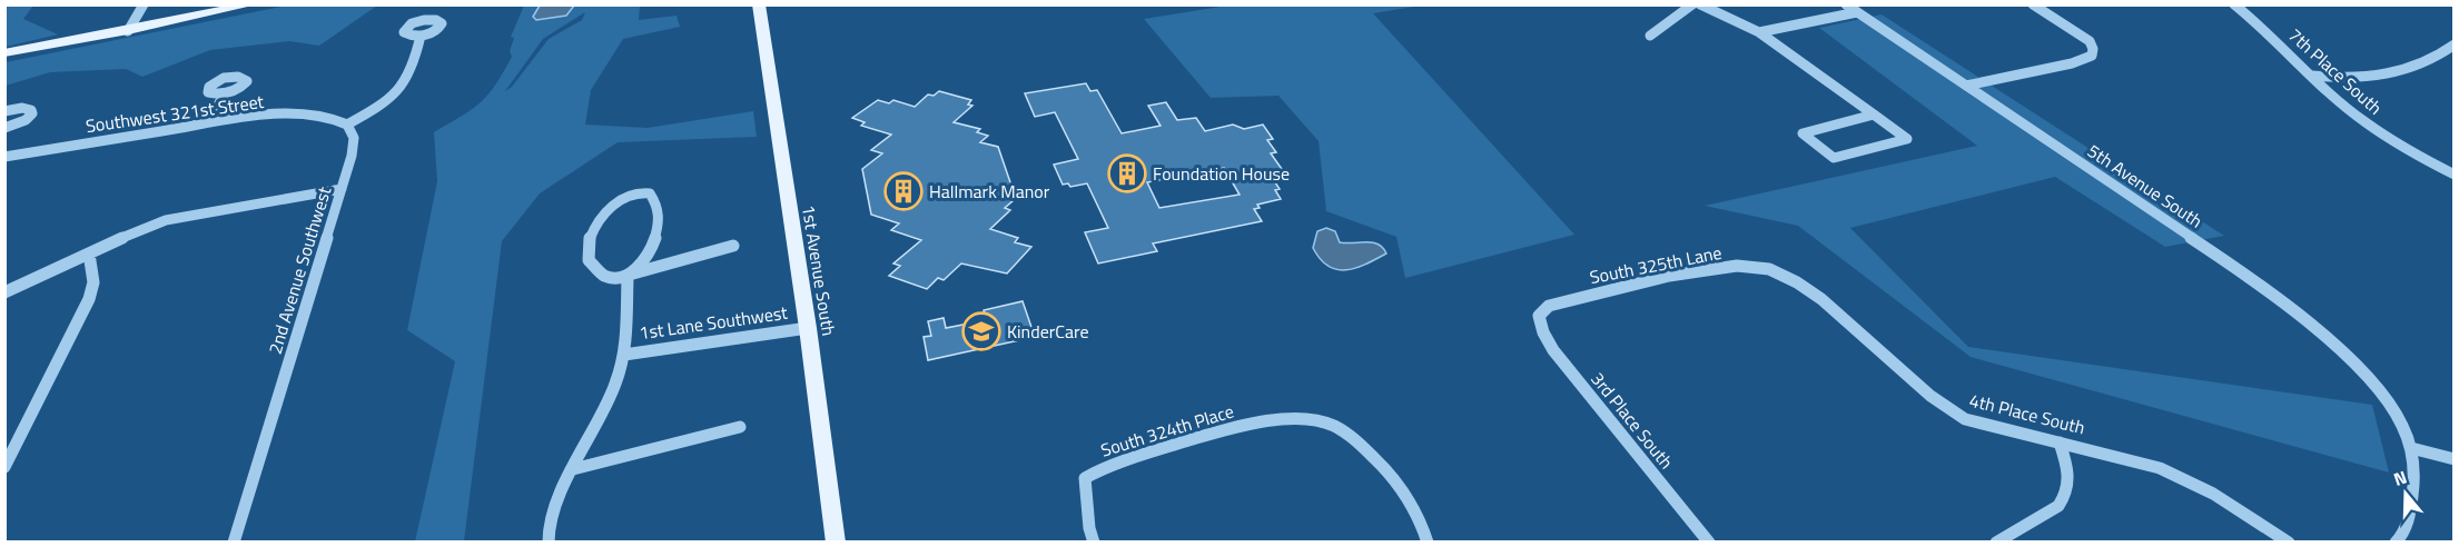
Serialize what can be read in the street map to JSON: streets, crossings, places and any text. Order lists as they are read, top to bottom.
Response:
{
  "streets": {
    "main road": ["1st Avenue South"],
    "street": [
      "7th Place South",
      "Southwest 321st Street",
      "5th Avenue South",
      "South 325th Lane",
      "2nd Avenue Southwest",
      "1st Lane Southwest",
      "4th Place South",
      "3rd Place South",
      "South 324th Place"
    ]
  },
  "crossings": [
    ["Southwest 321st Street", "2nd Avenue Southwest"],
    ["South 325th Lane", "4th Place South"],
    ["South 325th Lane", "3rd Place South"],
    ["1st Avenue South", "1st Lane Southwest"]
  ],
  "places": {
    "building": ["Foundation House", "Hallmark Manor"],
    "school or university": ["KinderCare"]
  },
  "north": "top"
}
